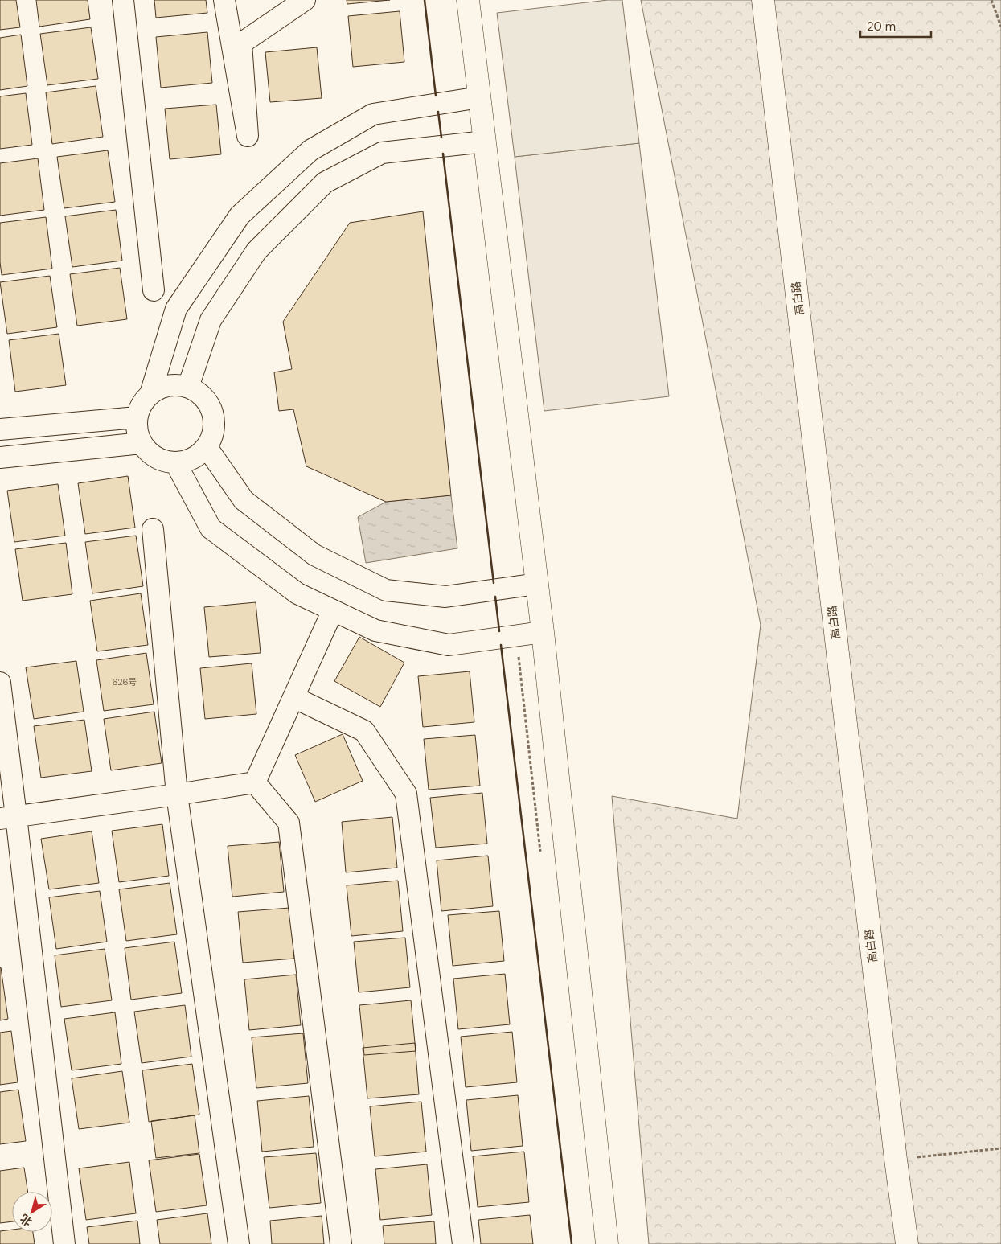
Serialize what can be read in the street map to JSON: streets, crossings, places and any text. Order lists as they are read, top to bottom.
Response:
{
  "streets": {
    "street": ["高白路"]
  },
  "house_numbers": ["626号"],
  "scale_bar": "20 m",
  "north": "bottom left"
}
